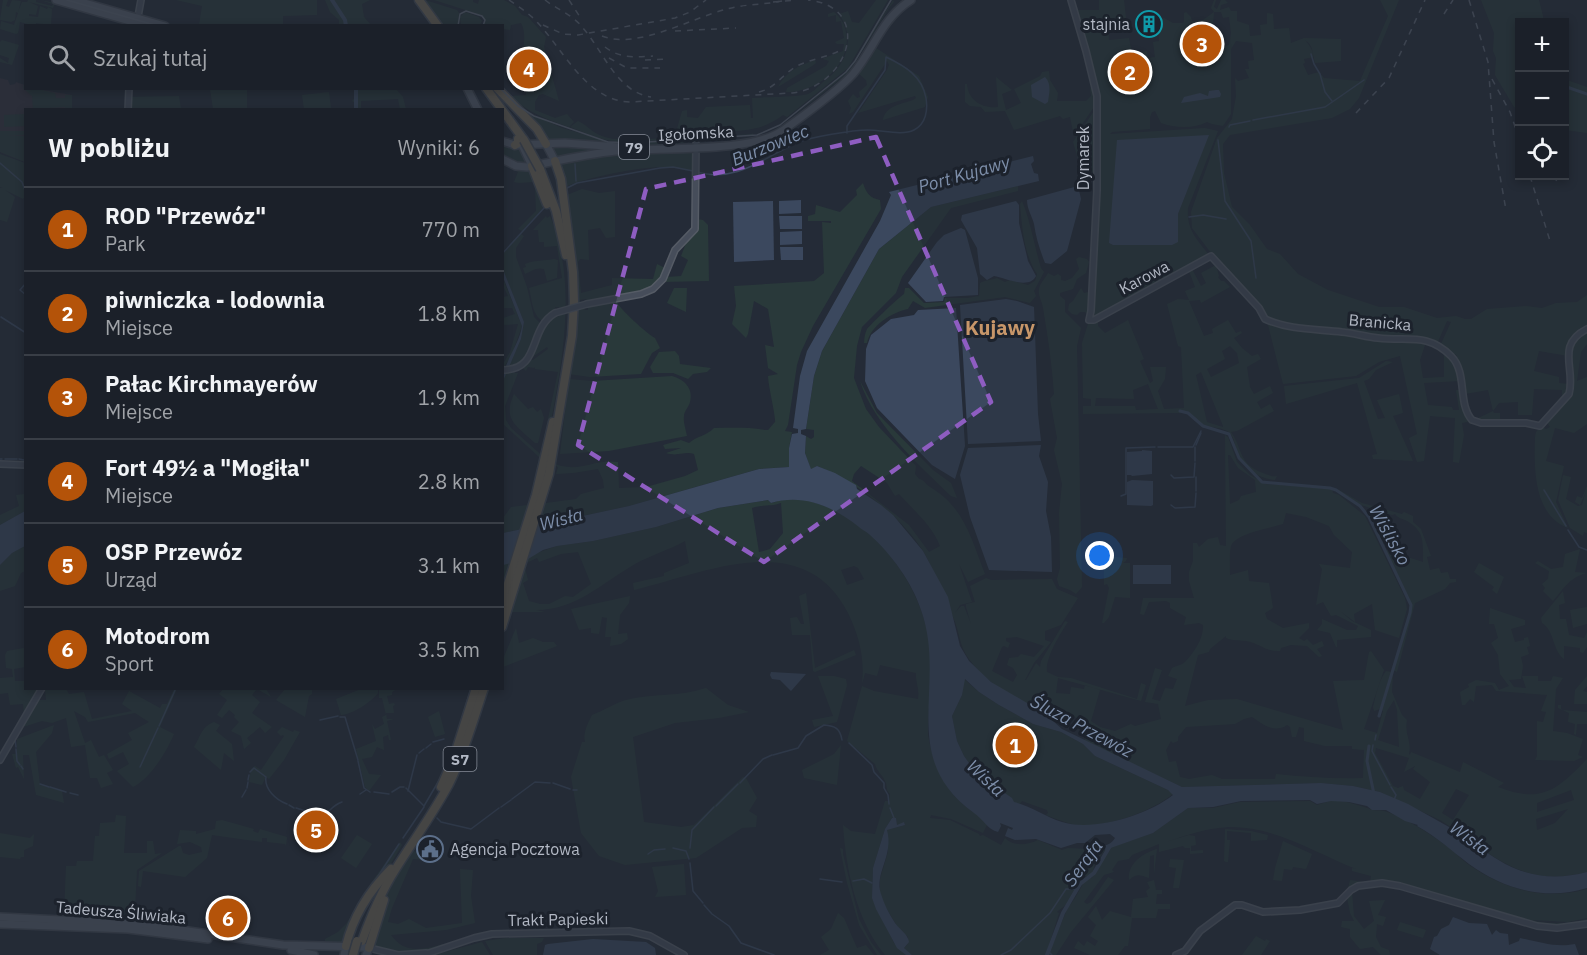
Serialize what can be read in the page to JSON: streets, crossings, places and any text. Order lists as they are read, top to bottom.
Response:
{
  "streets": {
    "highway": ["S7"],
    "main road": ["Igołomska", "79", "Tadeusza Śliwiaka"],
    "street": [
      "Dymarek",
      "Karowa",
      "Branicka",
      "Trakt Papieski"
    ]
  },
  "crossings": [
    ["Igołomska", "79"],
    ["Dymarek", "Karowa"],
    ["Karowa", "Branicka"],
    ["Tadeusza Śliwiaka", "Trakt Papieski"]
  ],
  "districts": ["Kujawy"],
  "water": [
    "Burzowiec",
    "Port Kujawy",
    "Wisła",
    "Wiślisko",
    "Śluza Przewóz",
    "Serafa"
  ],
  "places": {
    "building": ["stajnia"],
    "public building": ["Agencja Pocztowa"]
  },
  "page": {
    "map_buttons": ["+", "−"],
    "pins": [
      "3",
      "4",
      "2",
      "1",
      "5",
      "6"
    ],
    "search": "Szukaj tutaj",
    "heading": ["W pobliżu", "Wyniki: 6"],
    "list": [
      {
        "mark": "1",
        "name": "ROD \"Przewóz\"",
        "note": "Park",
        "value": "770 m"
      },
      {
        "mark": "2",
        "name": "piwniczka - lodownia",
        "note": "Miejsce",
        "value": "1.8 km"
      },
      {
        "mark": "3",
        "name": "Pałac Kirchmayerów",
        "note": "Miejsce",
        "value": "1.9 km"
      },
      {
        "mark": "4",
        "name": "Fort 49½ a \"Mogiła\"",
        "note": "Miejsce",
        "value": "2.8 km"
      },
      {
        "mark": "5",
        "name": "OSP Przewóz",
        "note": "Urząd",
        "value": "3.1 km"
      },
      {
        "mark": "6",
        "name": "Motodrom",
        "note": "Sport",
        "value": "3.5 km"
      }
    ]
  }
}
